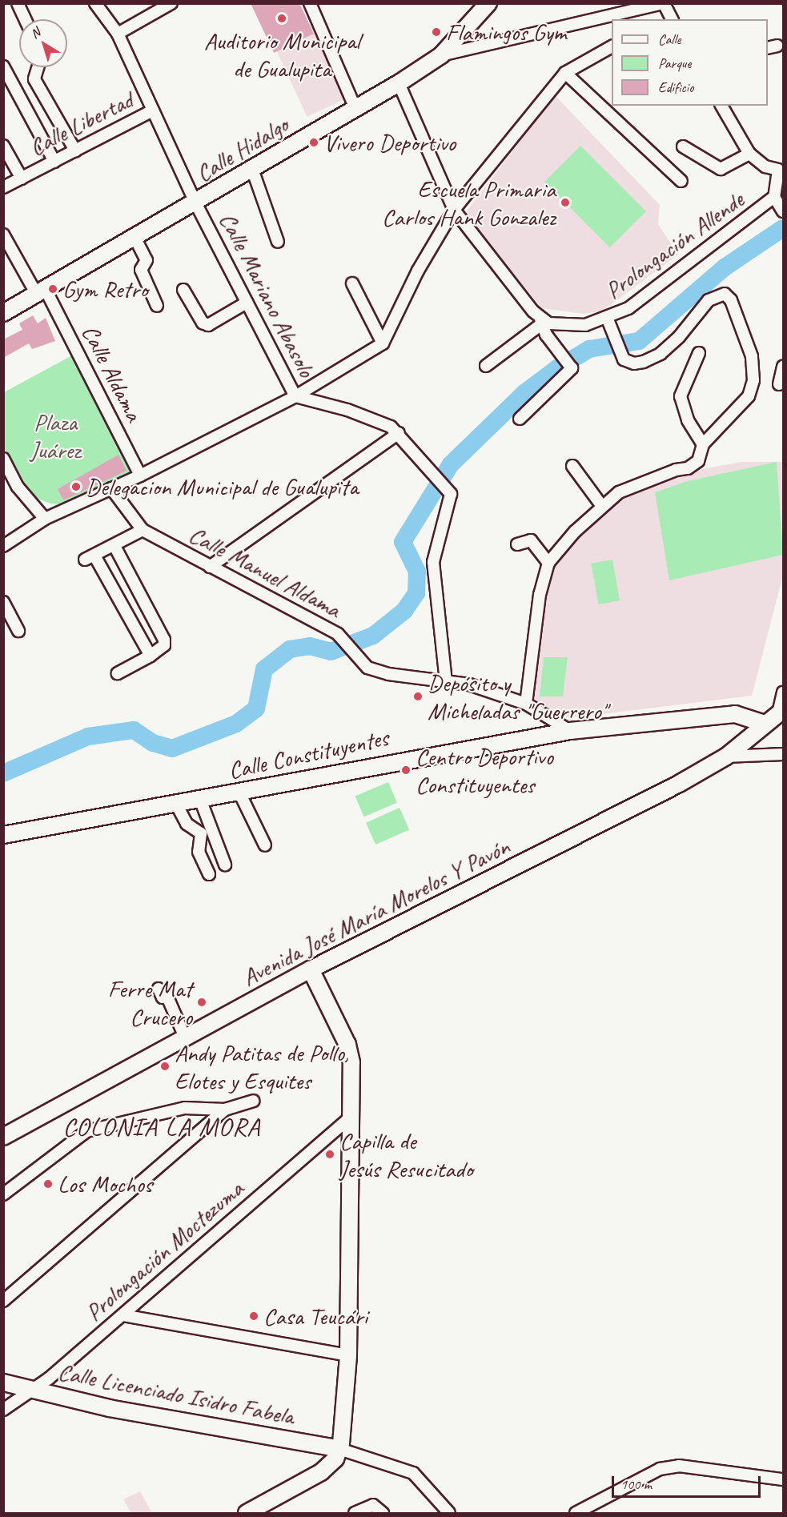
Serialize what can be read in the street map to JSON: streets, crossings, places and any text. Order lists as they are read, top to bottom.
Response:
{
  "streets": {
    "main road": [
      "Calle Hidalgo",
      "Calle Constituyentes",
      "Avenida José María Morelos Y Pavón",
      "Calle Licenciado Isidro Fabela"
    ],
    "street": [
      "Calle Libertad",
      "Prolongación Allende",
      "Calle Mariano Abasolo",
      "Calle Aldama",
      "Calle Manuel Aldama",
      "Prolongación Moctezuma"
    ]
  },
  "crossings": [
    ["Calle Libertad", "Calle Mariano Abasolo"],
    ["Calle Hidalgo", "Calle Mariano Abasolo"],
    ["Calle Hidalgo", "Calle Aldama"],
    ["Calle Mariano Abasolo", "Calle Manuel Aldama"],
    ["Calle Manuel Aldama", "Calle Constituyentes"],
    ["Calle Constituyentes", "Avenida José María Morelos Y Pavón"],
    ["Prolongación Moctezuma", "Calle Licenciado Isidro Fabela"]
  ],
  "districts": ["COLONIA LA MORA"],
  "parks": ["Plaza Juárez"],
  "places": [
    "Auditorio Municipal de Gualupita",
    "Flamingos Gym",
    "Vivero Deportivo",
    "Escuela Primaria Carlos Hank Gonzalez",
    "Gym Retro",
    "Delegacion Municipal de Gualupita",
    "Depósito y Micheladas \"Guerrero\"",
    "Centro Deportivo Constituyentes",
    "Ferre Mat Crucero",
    "Andy Patitas de Pollo, Elotes y Esquites",
    "Capilla de Jesús Resucitado",
    "Los Mochos",
    "Casa Teucári"
  ],
  "legend": ["Calle", "Parque", "Edificio"],
  "scale_bar": "100 m",
  "north": "top left"
}
